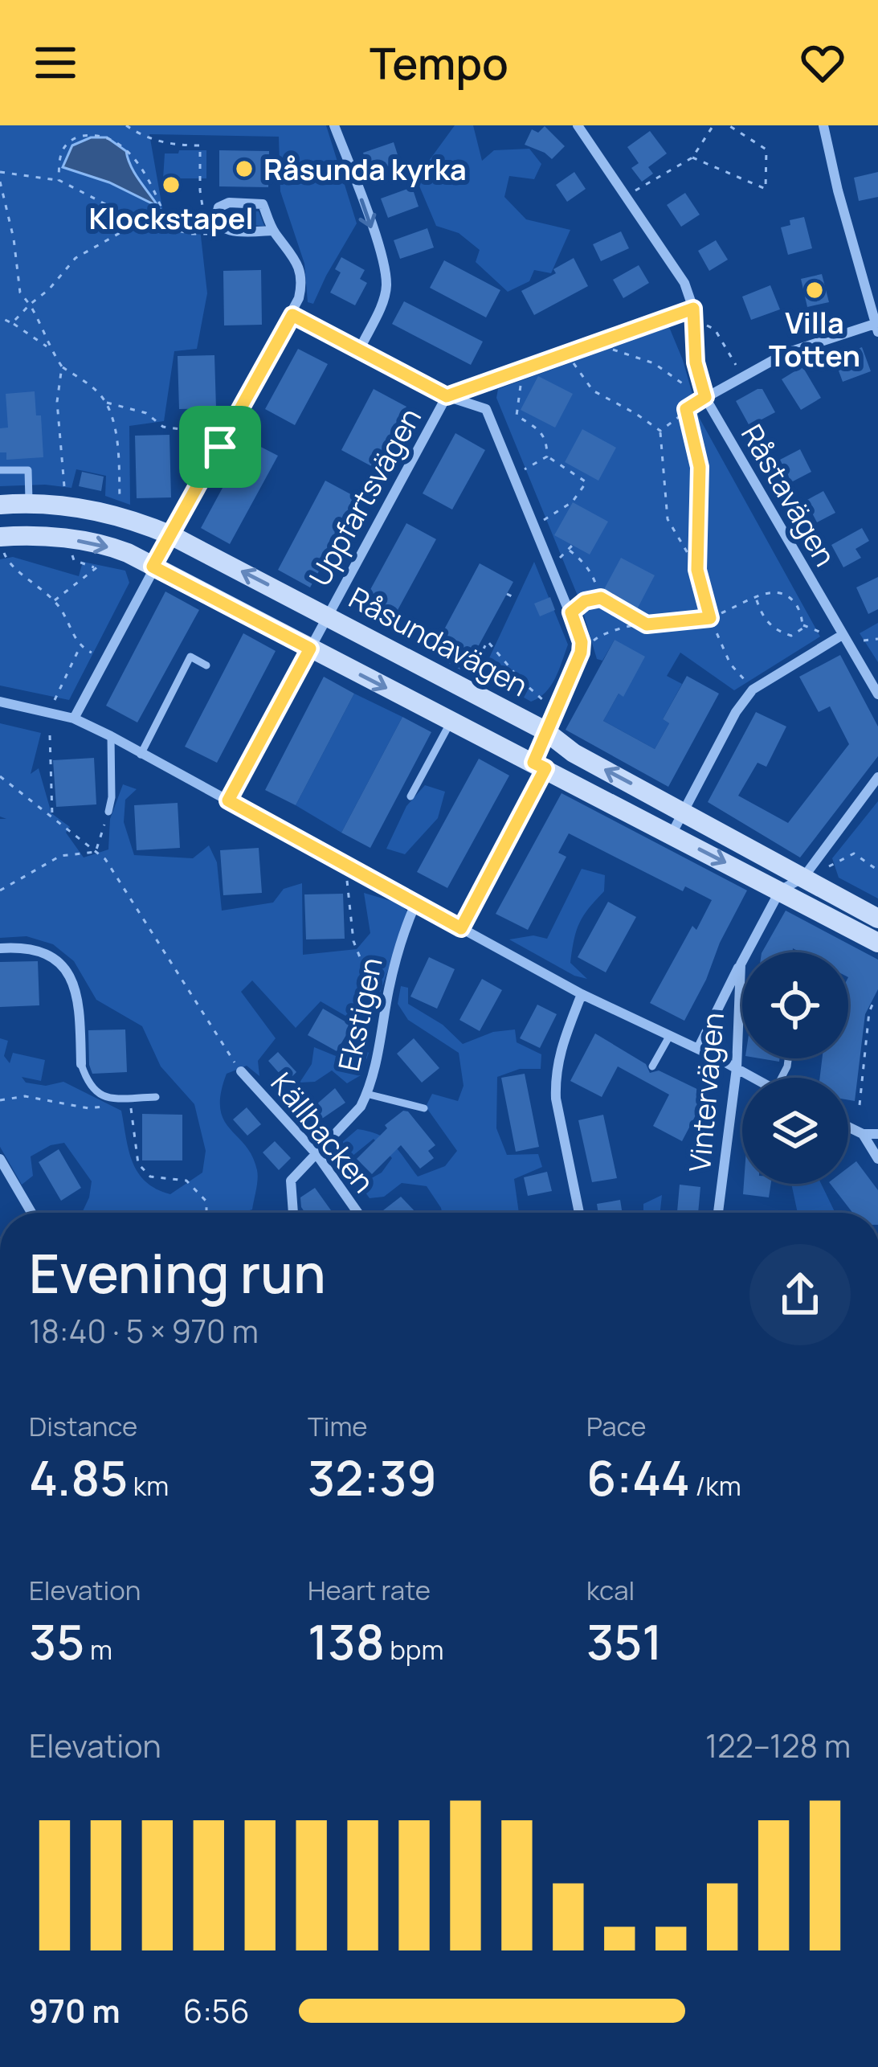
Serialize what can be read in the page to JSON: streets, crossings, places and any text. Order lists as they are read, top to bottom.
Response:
{
  "streets": {
    "street": [
      "Råstavägen",
      "Uppfartsvägen",
      "Råsundavägen",
      "Ekstigen",
      "Vintervägen",
      "Källbacken"
    ]
  },
  "crossings": [
    ["Råstavägen", "Uppfartsvägen"],
    ["Uppfartsvägen", "Råsundavägen"],
    ["Ekstigen", "Källbacken"]
  ],
  "places": ["Råsunda kyrka", "Klockstapel", "Villa Totten"],
  "page": {
    "header": "Tempo",
    "heading": ["Evening run", "18:40 · 5 × 970 m"],
    "stats": [
      ["Distance", "4.85 km"],
      ["Time", "32:39"],
      ["Pace", "6:44 /km"],
      ["Elevation", "35 m"],
      ["Heart rate", "138 bpm"],
      ["kcal", "351"]
    ],
    "chart": ["Elevation", "122–128 m"],
    "list": [
      {
        "name": "970 m",
        "note": "6:56"
      }
    ]
  }
}
